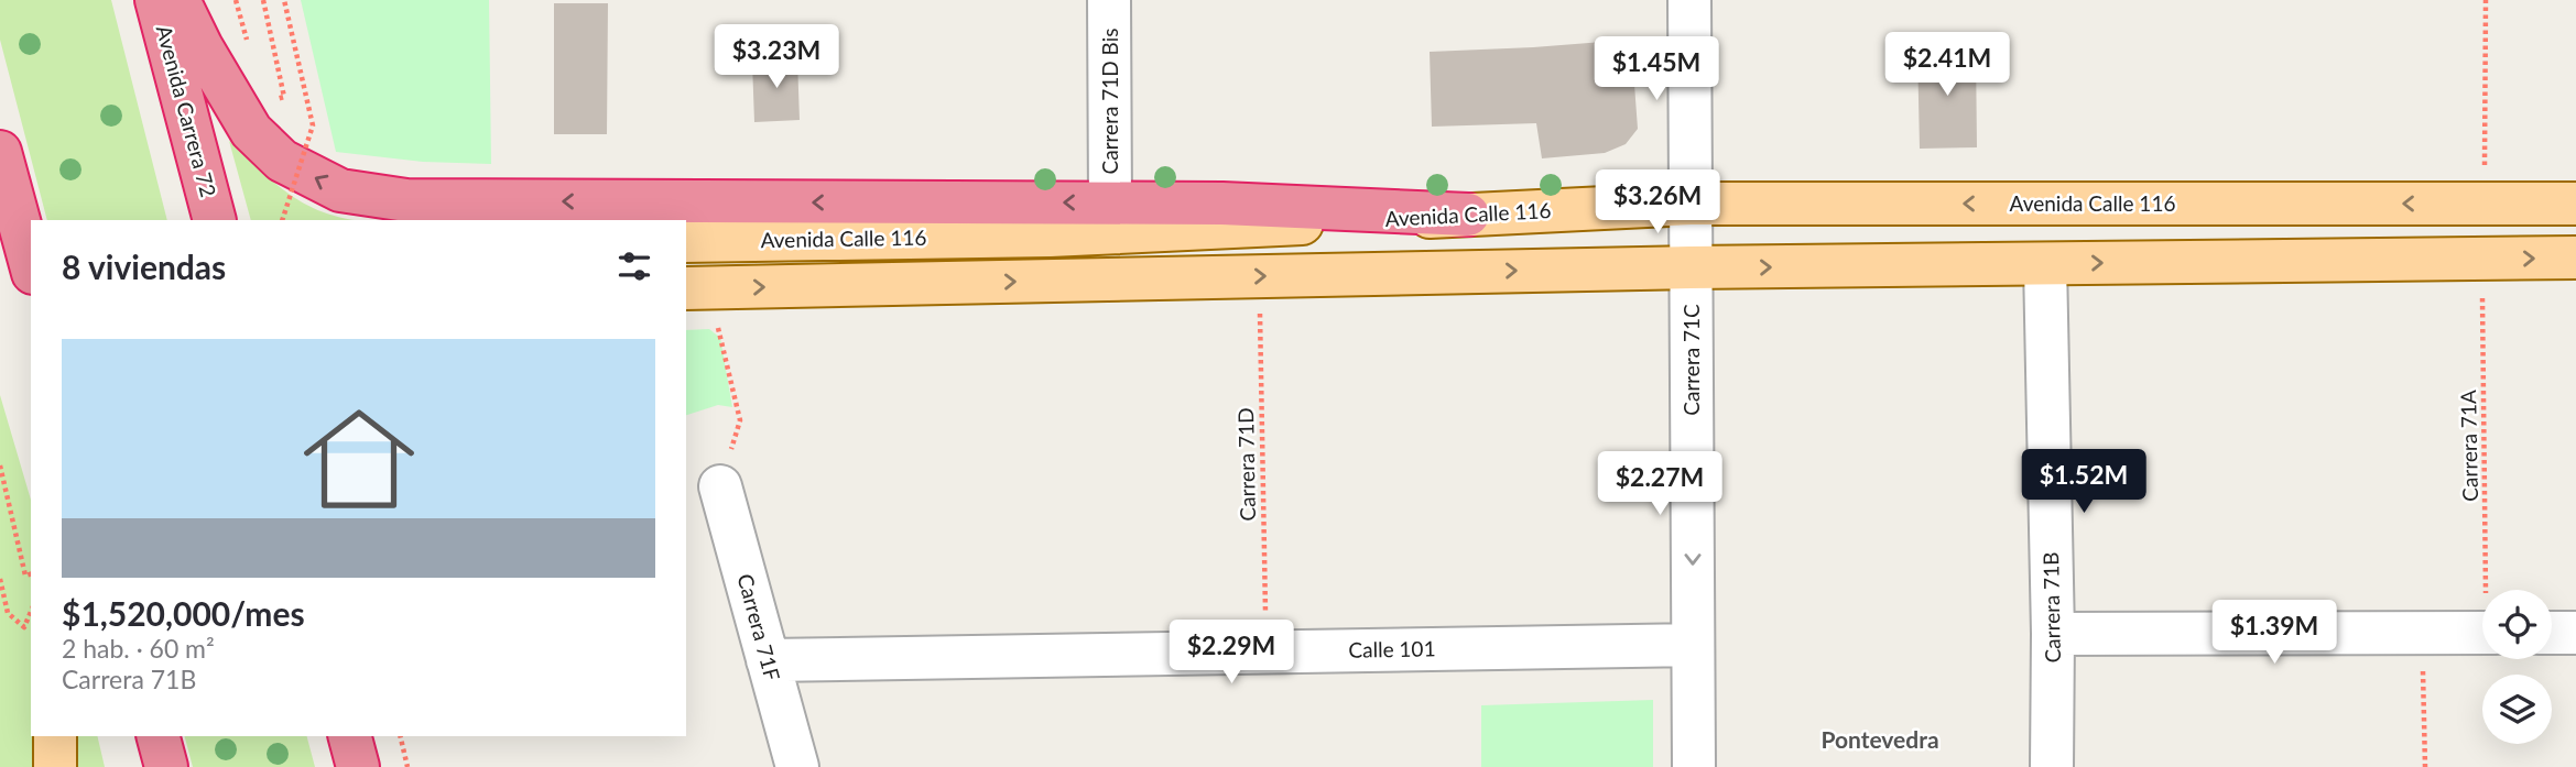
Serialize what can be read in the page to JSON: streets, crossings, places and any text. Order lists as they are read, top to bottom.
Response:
{
  "streets": {
    "highway": ["Avenida Carrera 72"],
    "main road": ["Avenida Calle 116"],
    "street": [
      "Carrera 71D Bis",
      "Carrera 71C",
      "Carrera 71B",
      "Carrera 71F",
      "Calle 101"
    ],
    "path": ["Carrera 71A", "Carrera 71D"]
  },
  "crossings": [
    ["Avenida Calle 116", "Carrera 71C"],
    ["Carrera 71C", "Calle 101"],
    ["Carrera 71D", "Calle 101"],
    ["Carrera 71F", "Calle 101"]
  ],
  "one_way": ["Carrera 71C"],
  "districts": ["Pontevedra"],
  "page": {
    "price": [
      "$3.23M",
      "$2.41M",
      "$1.45M",
      "$3.26M",
      "$1.52M",
      "$2.27M",
      "$1.39M",
      "$2.29M"
    ],
    "heading": "8 viviendas",
    "list": [
      {
        "name": "$1,520,000/mes",
        "note": "2 hab. · 60 m² · Carrera 71B"
      }
    ]
  }
}
